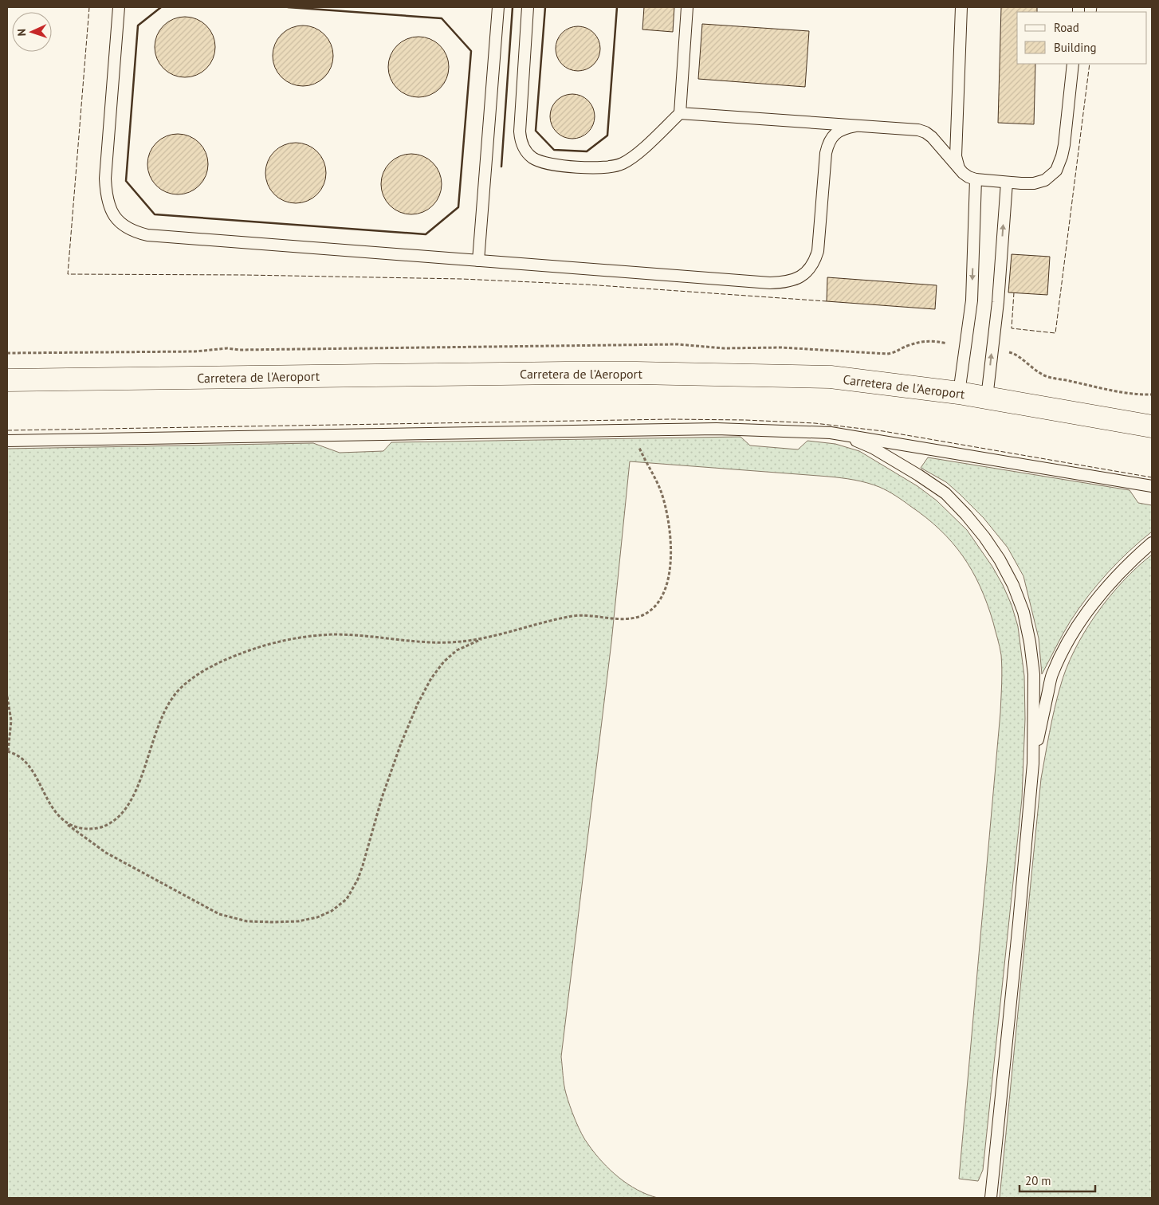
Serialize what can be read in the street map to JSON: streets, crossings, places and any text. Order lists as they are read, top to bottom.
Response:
{
  "streets": {
    "main road": ["Carretera de l'Aeroport"]
  },
  "legend": ["Road", "Building"],
  "scale_bar": "20 m",
  "north": "left"
}
